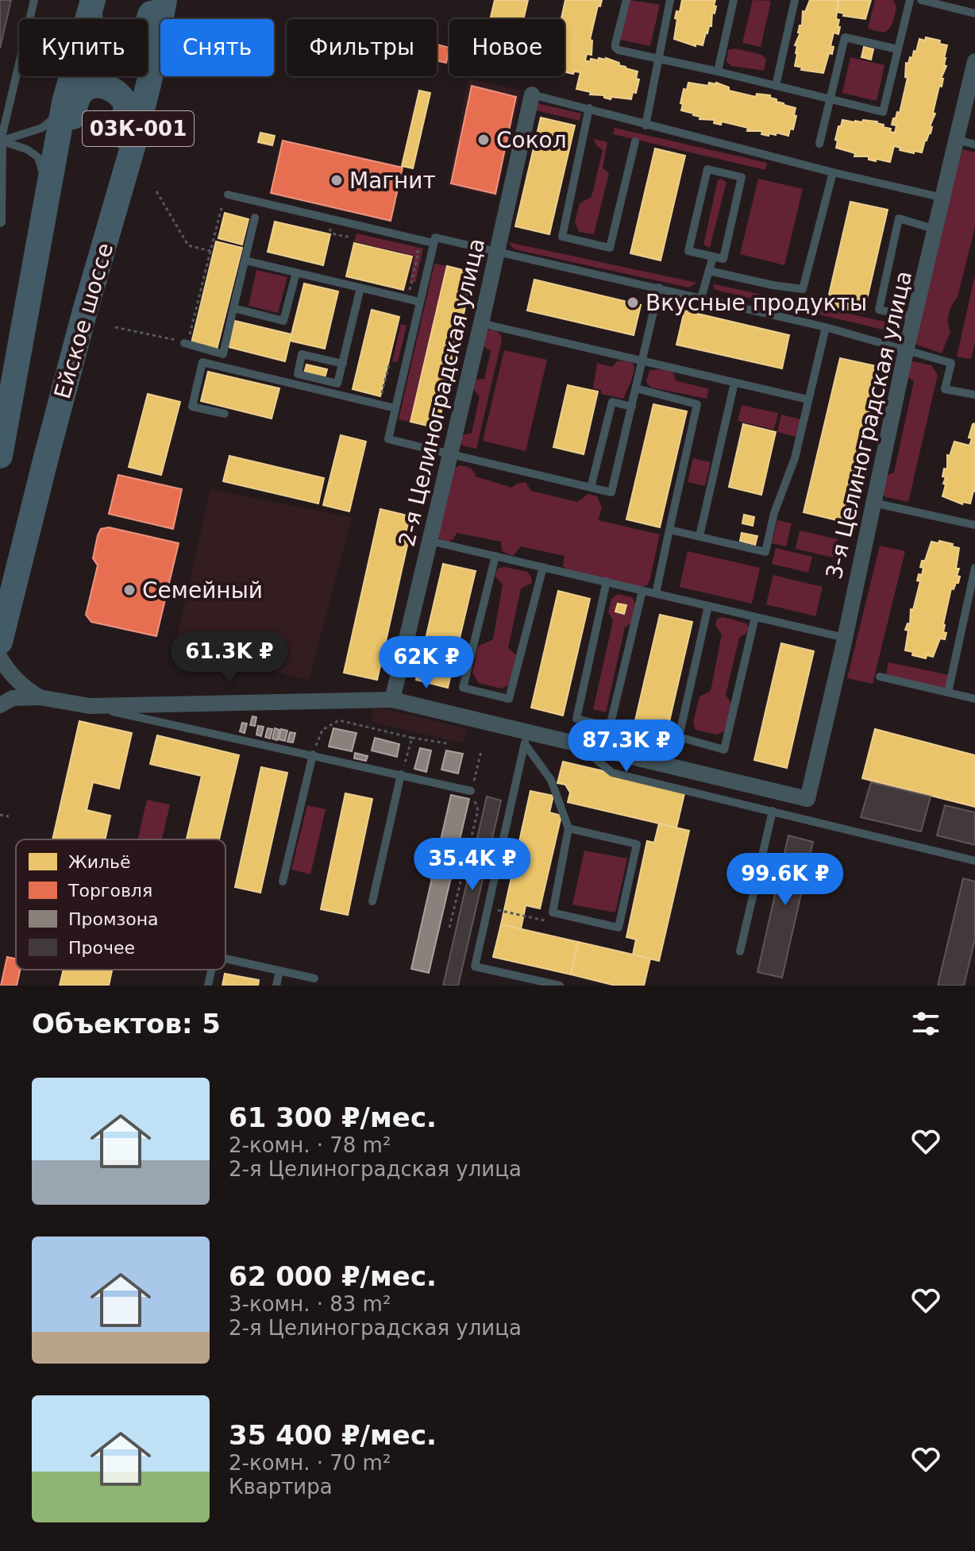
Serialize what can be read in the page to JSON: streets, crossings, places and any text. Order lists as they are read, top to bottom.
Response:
{
  "streets": {
    "main road": ["03К-001", "Ейское шоссе"],
    "street": ["2-я Целиноградская улица", "3-я Целиноградская улица"]
  },
  "crossings": [
    ["03К-001", "Ейское шоссе"]
  ],
  "places": [
    "Сокол",
    "Магнит",
    "Вкусные продукты",
    "Семейный"
  ],
  "legend": [
    "Жильё",
    "Торговля",
    "Промзона",
    "Прочее"
  ],
  "page": {
    "chip": [
      "Купить",
      "Снять",
      "Фильтры",
      "Новое"
    ],
    "price": [
      "61.3K ₽",
      "62K ₽",
      "87.3K ₽",
      "35.4K ₽",
      "99.6K ₽"
    ],
    "heading": "Объектов: 5",
    "list": [
      {
        "name": "61 300 ₽/мес.",
        "note": "2-комн. · 78 m² · 2-я Целиноградская улица"
      },
      {
        "name": "62 000 ₽/мес.",
        "note": "3-комн. · 83 m² · 2-я Целиноградская улица"
      },
      {
        "name": "35 400 ₽/мес.",
        "note": "2-комн. · 70 m² · Квартира"
      }
    ]
  }
}
